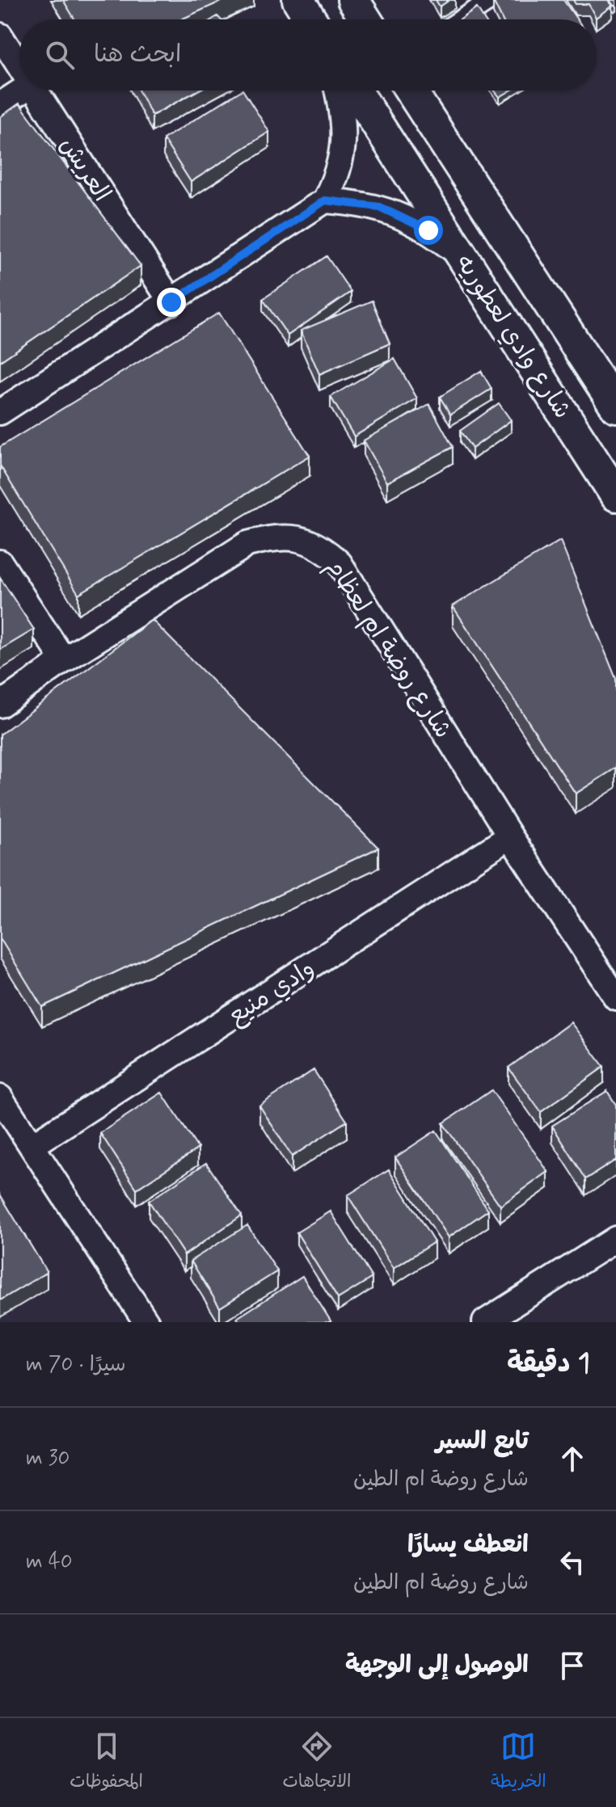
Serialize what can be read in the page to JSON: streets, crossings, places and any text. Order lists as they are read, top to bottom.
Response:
{
  "streets": {
    "street": [
      "العريش",
      "شارع وادي لعطوريه",
      "شارع روضة ام لعظام",
      "وادي منيع"
    ]
  },
  "crossings": [
    ["شارع روضة ام لعظام", "وادي منيع"]
  ],
  "page": {
    "search": "ابحث هنا",
    "heading": ["1 دقيقة", "سيرًا · 70 m"],
    "list": [
      ["تابع السير", "شارع روضة ام الطين", "30 m"],
      ["انعطف يسارًا", "شارع روضة ام الطين", "40 m"],
      "الوصول إلى الوجهة"
    ],
    "nav": ["الخريطة", "الاتجاهات", "المحفوظات"]
  }
}
